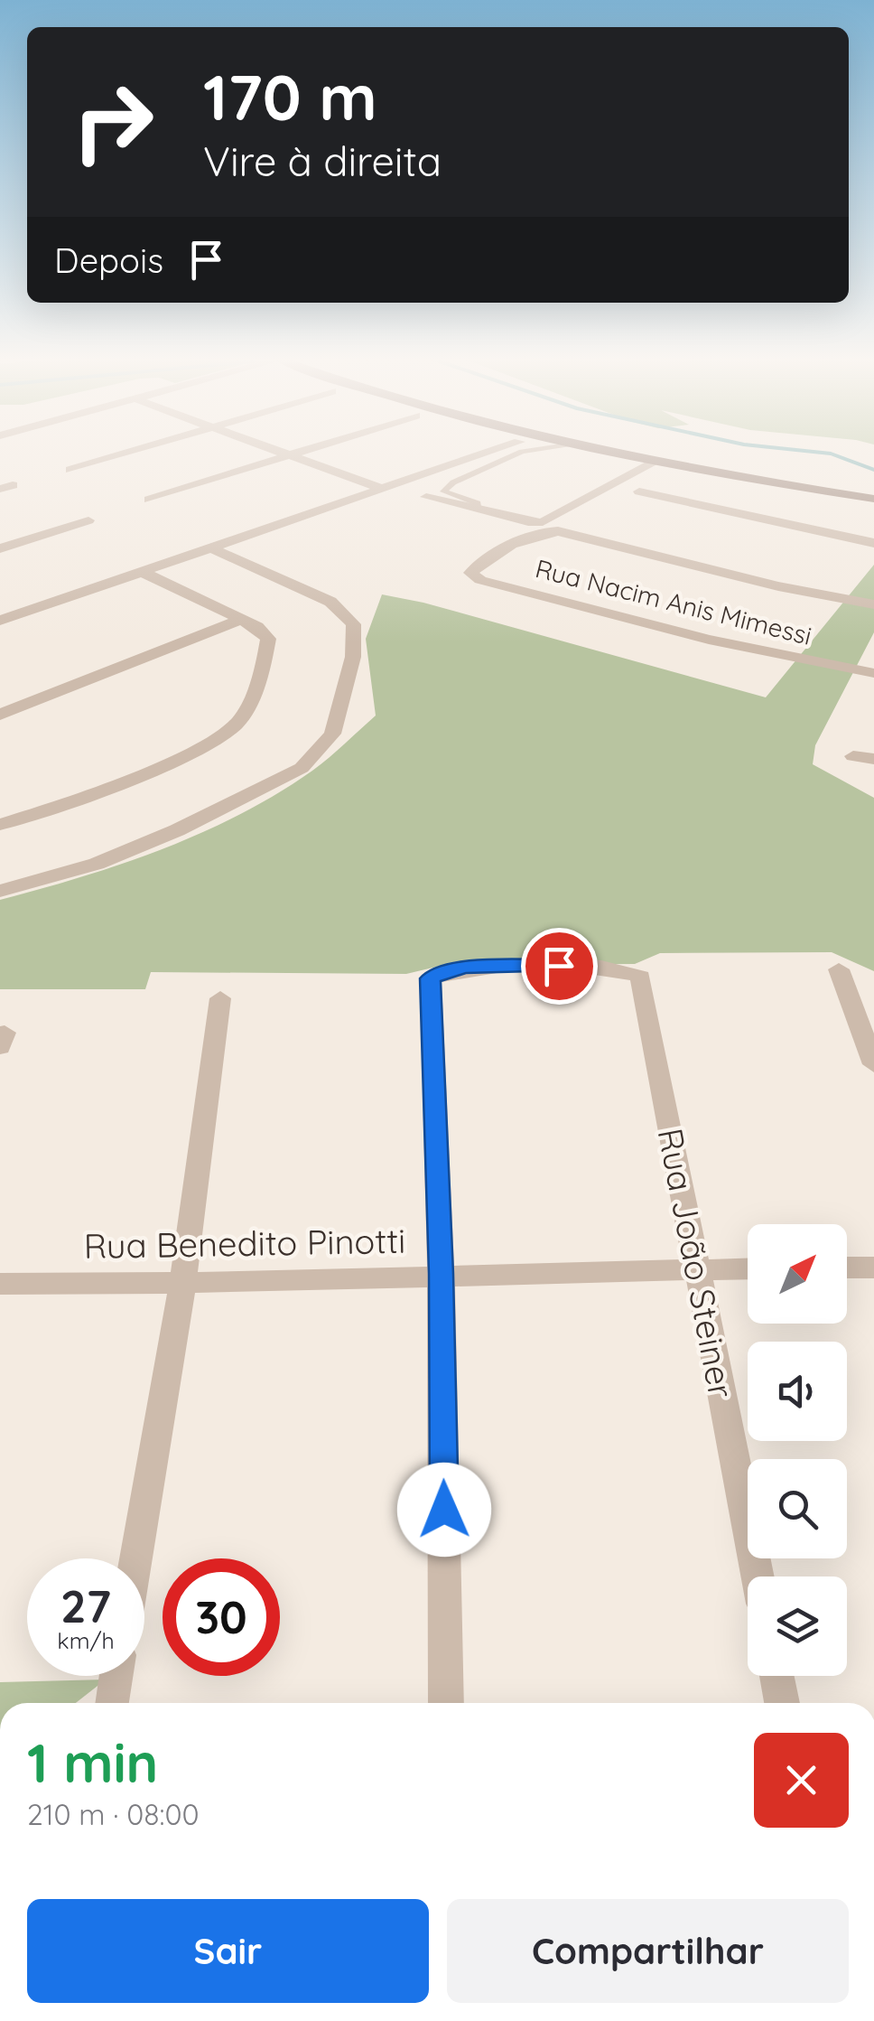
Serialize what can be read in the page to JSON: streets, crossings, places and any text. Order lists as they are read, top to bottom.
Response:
{
  "streets": {
    "street": ["Rua Nacim Anis Mimessi", "Rua Benedito Pinotti", "Rua João Steiner"]
  },
  "crossings": [
    ["Rua Benedito Pinotti", "Rua João Steiner"]
  ],
  "north": "top right",
  "page": {
    "turn": ["170 m", "Vire à direita"],
    "then": "Depois",
    "speed": "27 km/h",
    "limit": "30",
    "heading": ["1 min", "210 m · 08:00"],
    "buttons": ["Sair", "Compartilhar"]
  }
}
